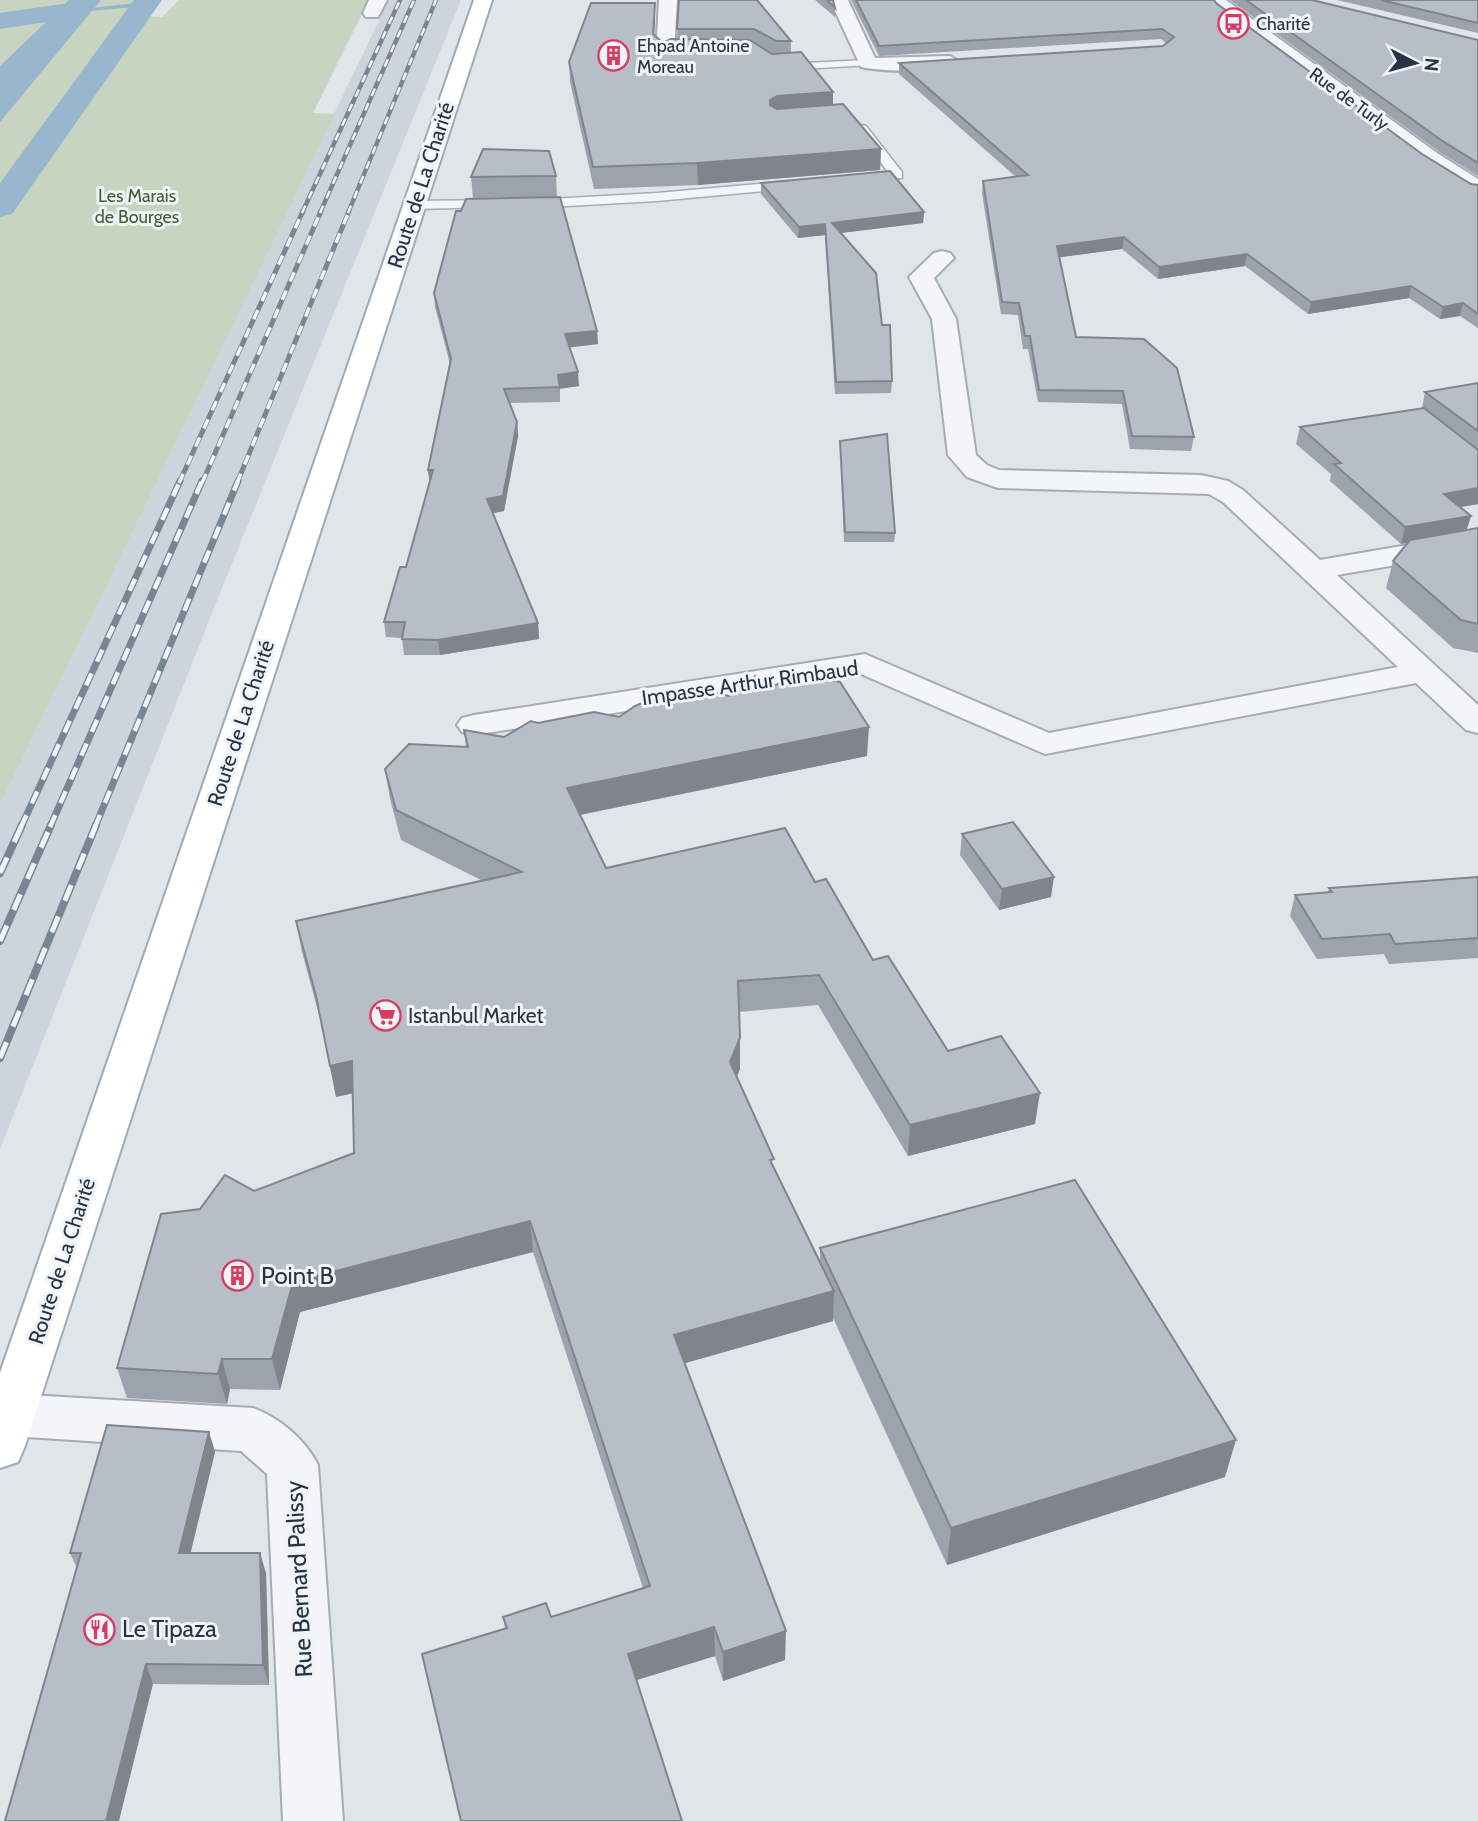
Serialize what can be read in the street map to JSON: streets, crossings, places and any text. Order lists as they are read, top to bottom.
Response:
{
  "streets": {
    "main road": ["Route de La Charité"],
    "street": ["Rue de Turly", "Impasse Arthur Rimbaud", "Rue Bernard Palissy"]
  },
  "crossings": [
    ["Route de La Charité", "Rue Bernard Palissy"]
  ],
  "parks": ["Les Marais de Bourges"],
  "places": {
    "bus stop": ["Charité"],
    "building": ["Ehpad Antoine Moreau", "Point B"],
    "supermarket": ["Istanbul Market"],
    "restaurant": ["Le Tipaza"]
  },
  "north": "right"
}
